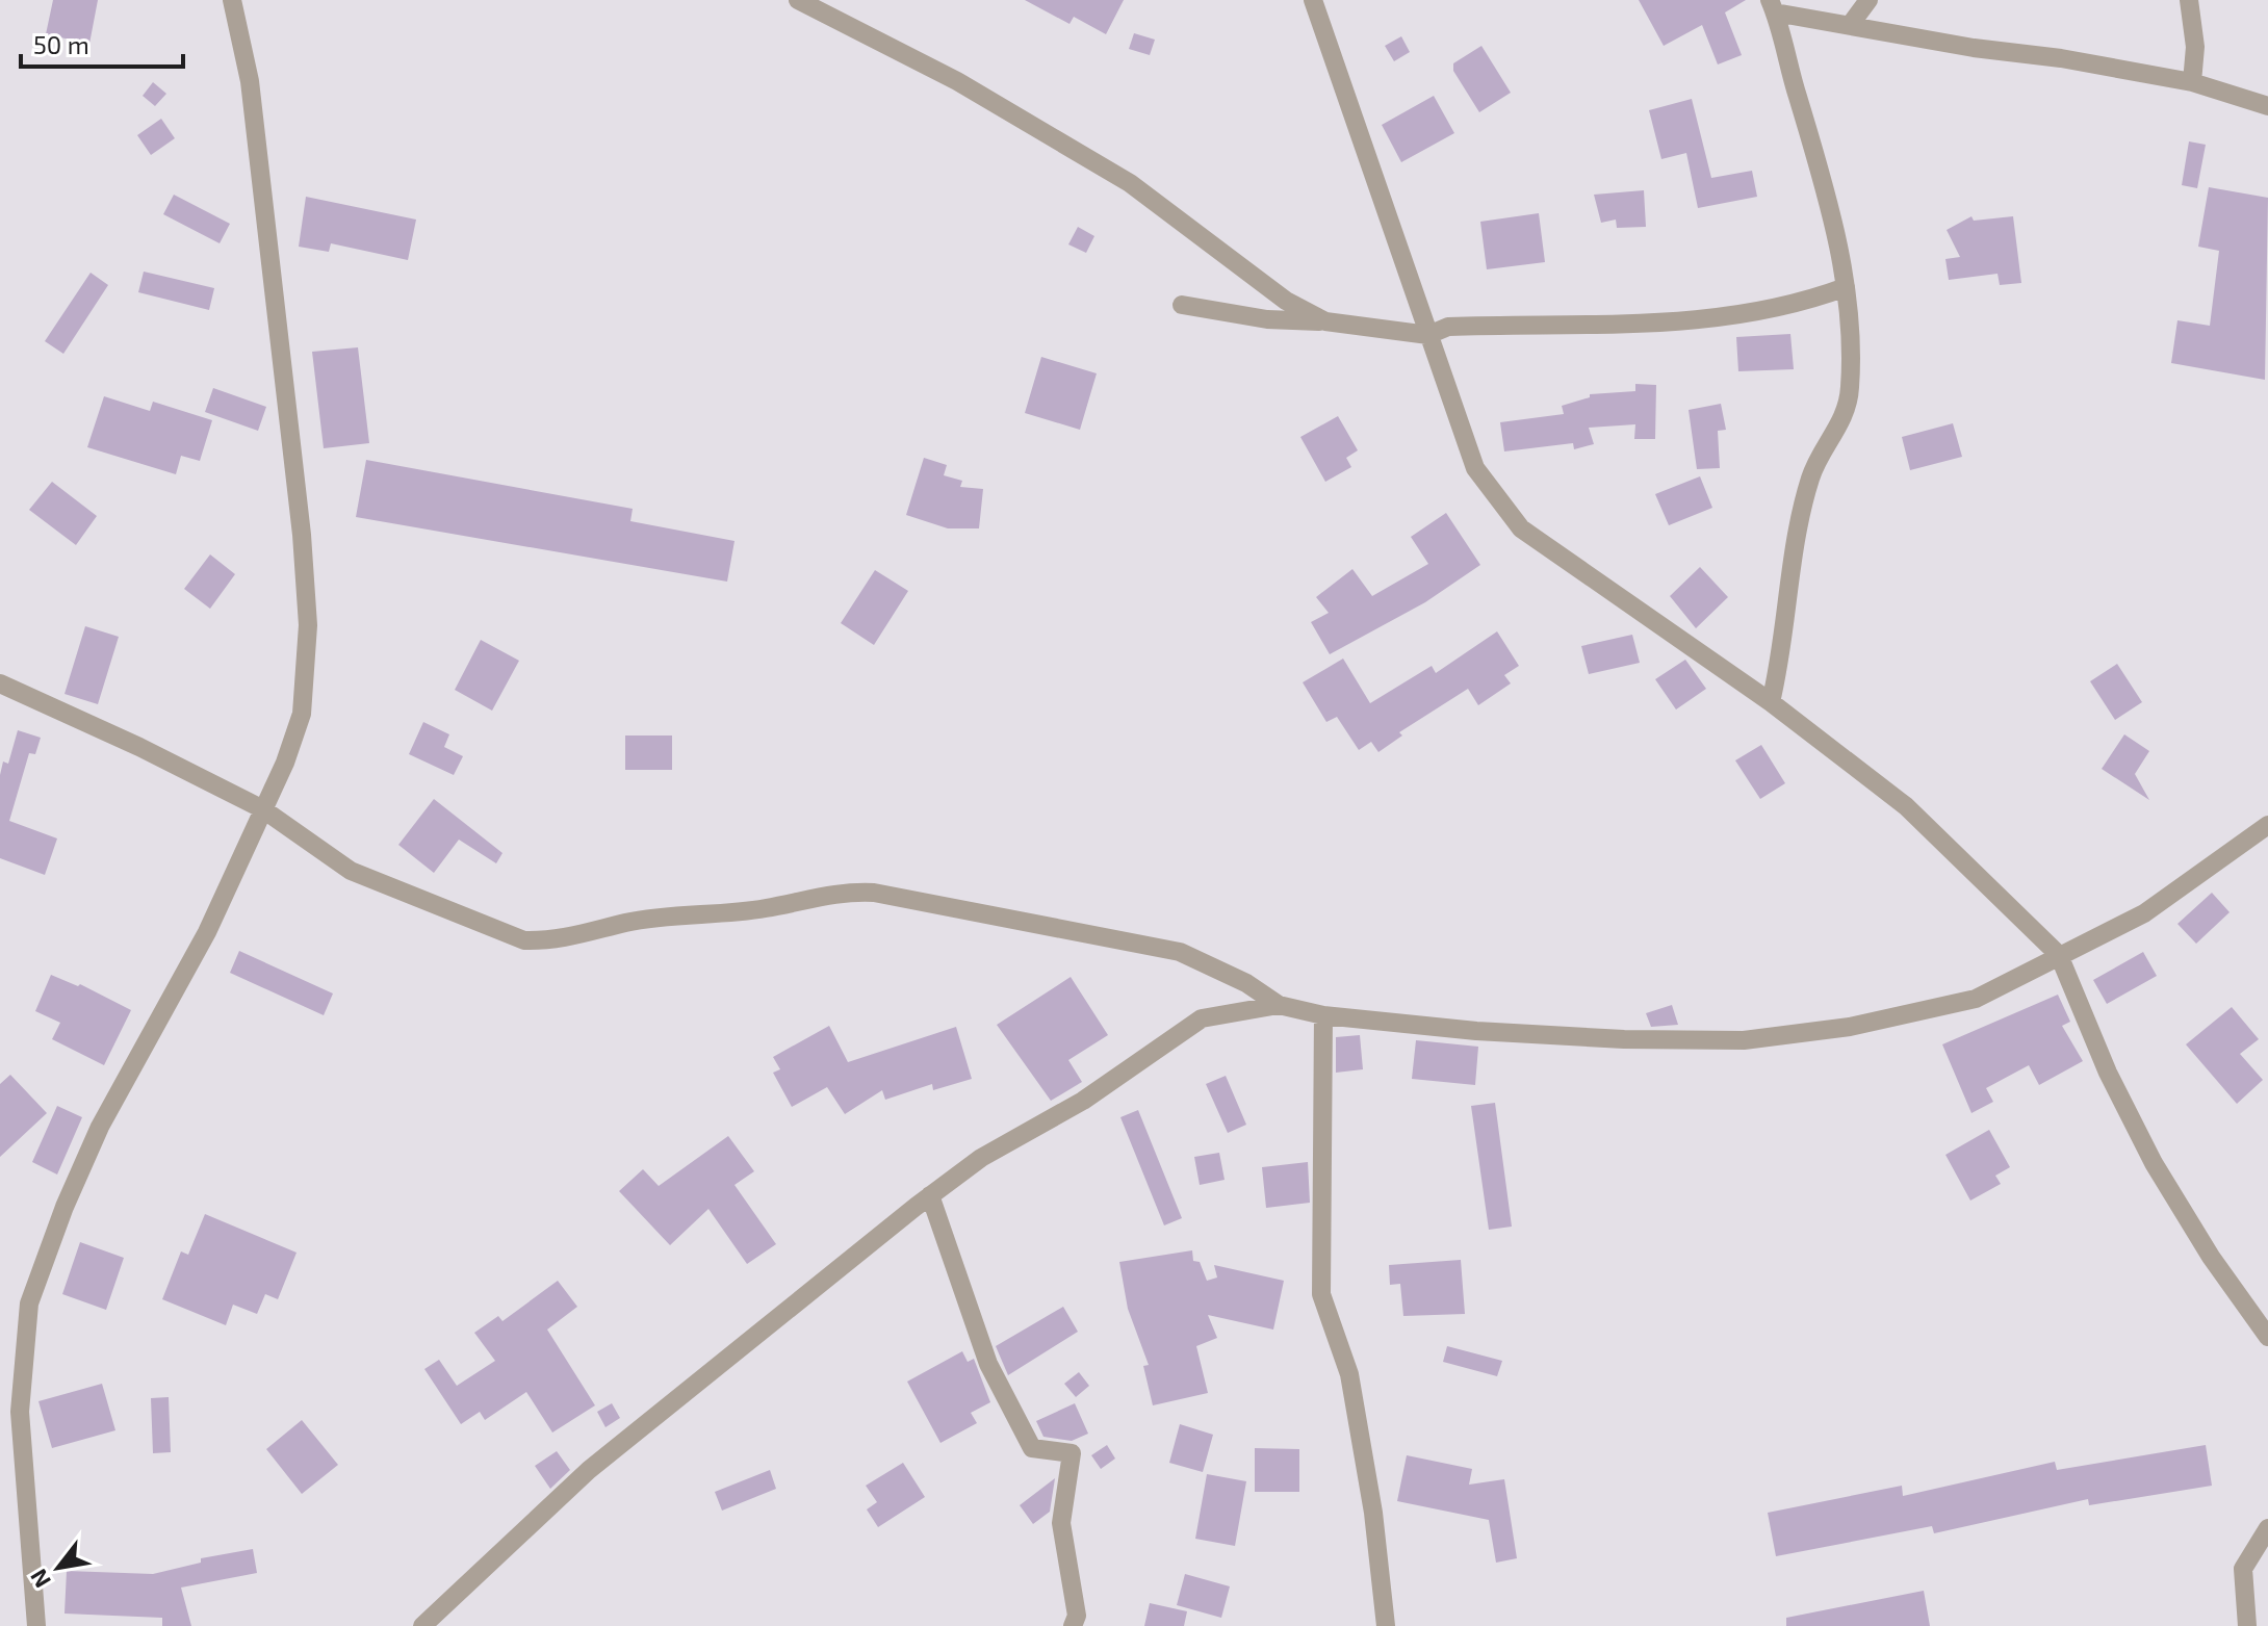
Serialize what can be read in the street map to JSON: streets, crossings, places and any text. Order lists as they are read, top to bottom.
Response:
{
  "scale_bar": "50 m",
  "north": "bottom left"
}
